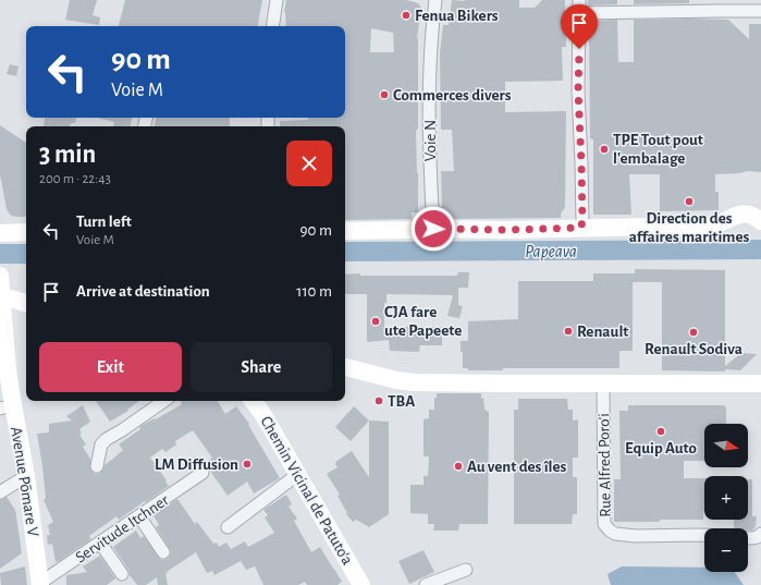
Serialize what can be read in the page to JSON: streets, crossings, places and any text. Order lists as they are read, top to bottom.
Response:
{
  "streets": {
    "main road": ["Avenue Pōmare V", "Chemin Vicinal de Patuto'a"],
    "street": ["Voie N", "Rue Alfred Poro'i", "Servitude Itchner"]
  },
  "crossings": [
    ["Avenue Pōmare V", "Servitude Itchner"]
  ],
  "water": ["Papeava"],
  "places": [
    "Fenua Bikers",
    "Commerces divers",
    "TPE Tout pout l'embalage",
    "Direction des affaires maritimes",
    "CJA fare ute Papeete",
    "Renault",
    "Renault Sodiva",
    "TBA",
    "Equip Auto",
    "LM Diffusion",
    "Au vent des îles"
  ],
  "north": "right",
  "page": {
    "turn": ["90 m", "Voie M"],
    "heading": ["3 min", "200 m · 22:43"],
    "list": [
      {
        "name": "Turn left",
        "note": "Voie M",
        "value": "90 m"
      },
      {
        "name": "Arrive at destination",
        "value": "110 m"
      }
    ],
    "buttons": ["Exit", "Share"],
    "map_buttons": ["+", "−"]
  }
}
